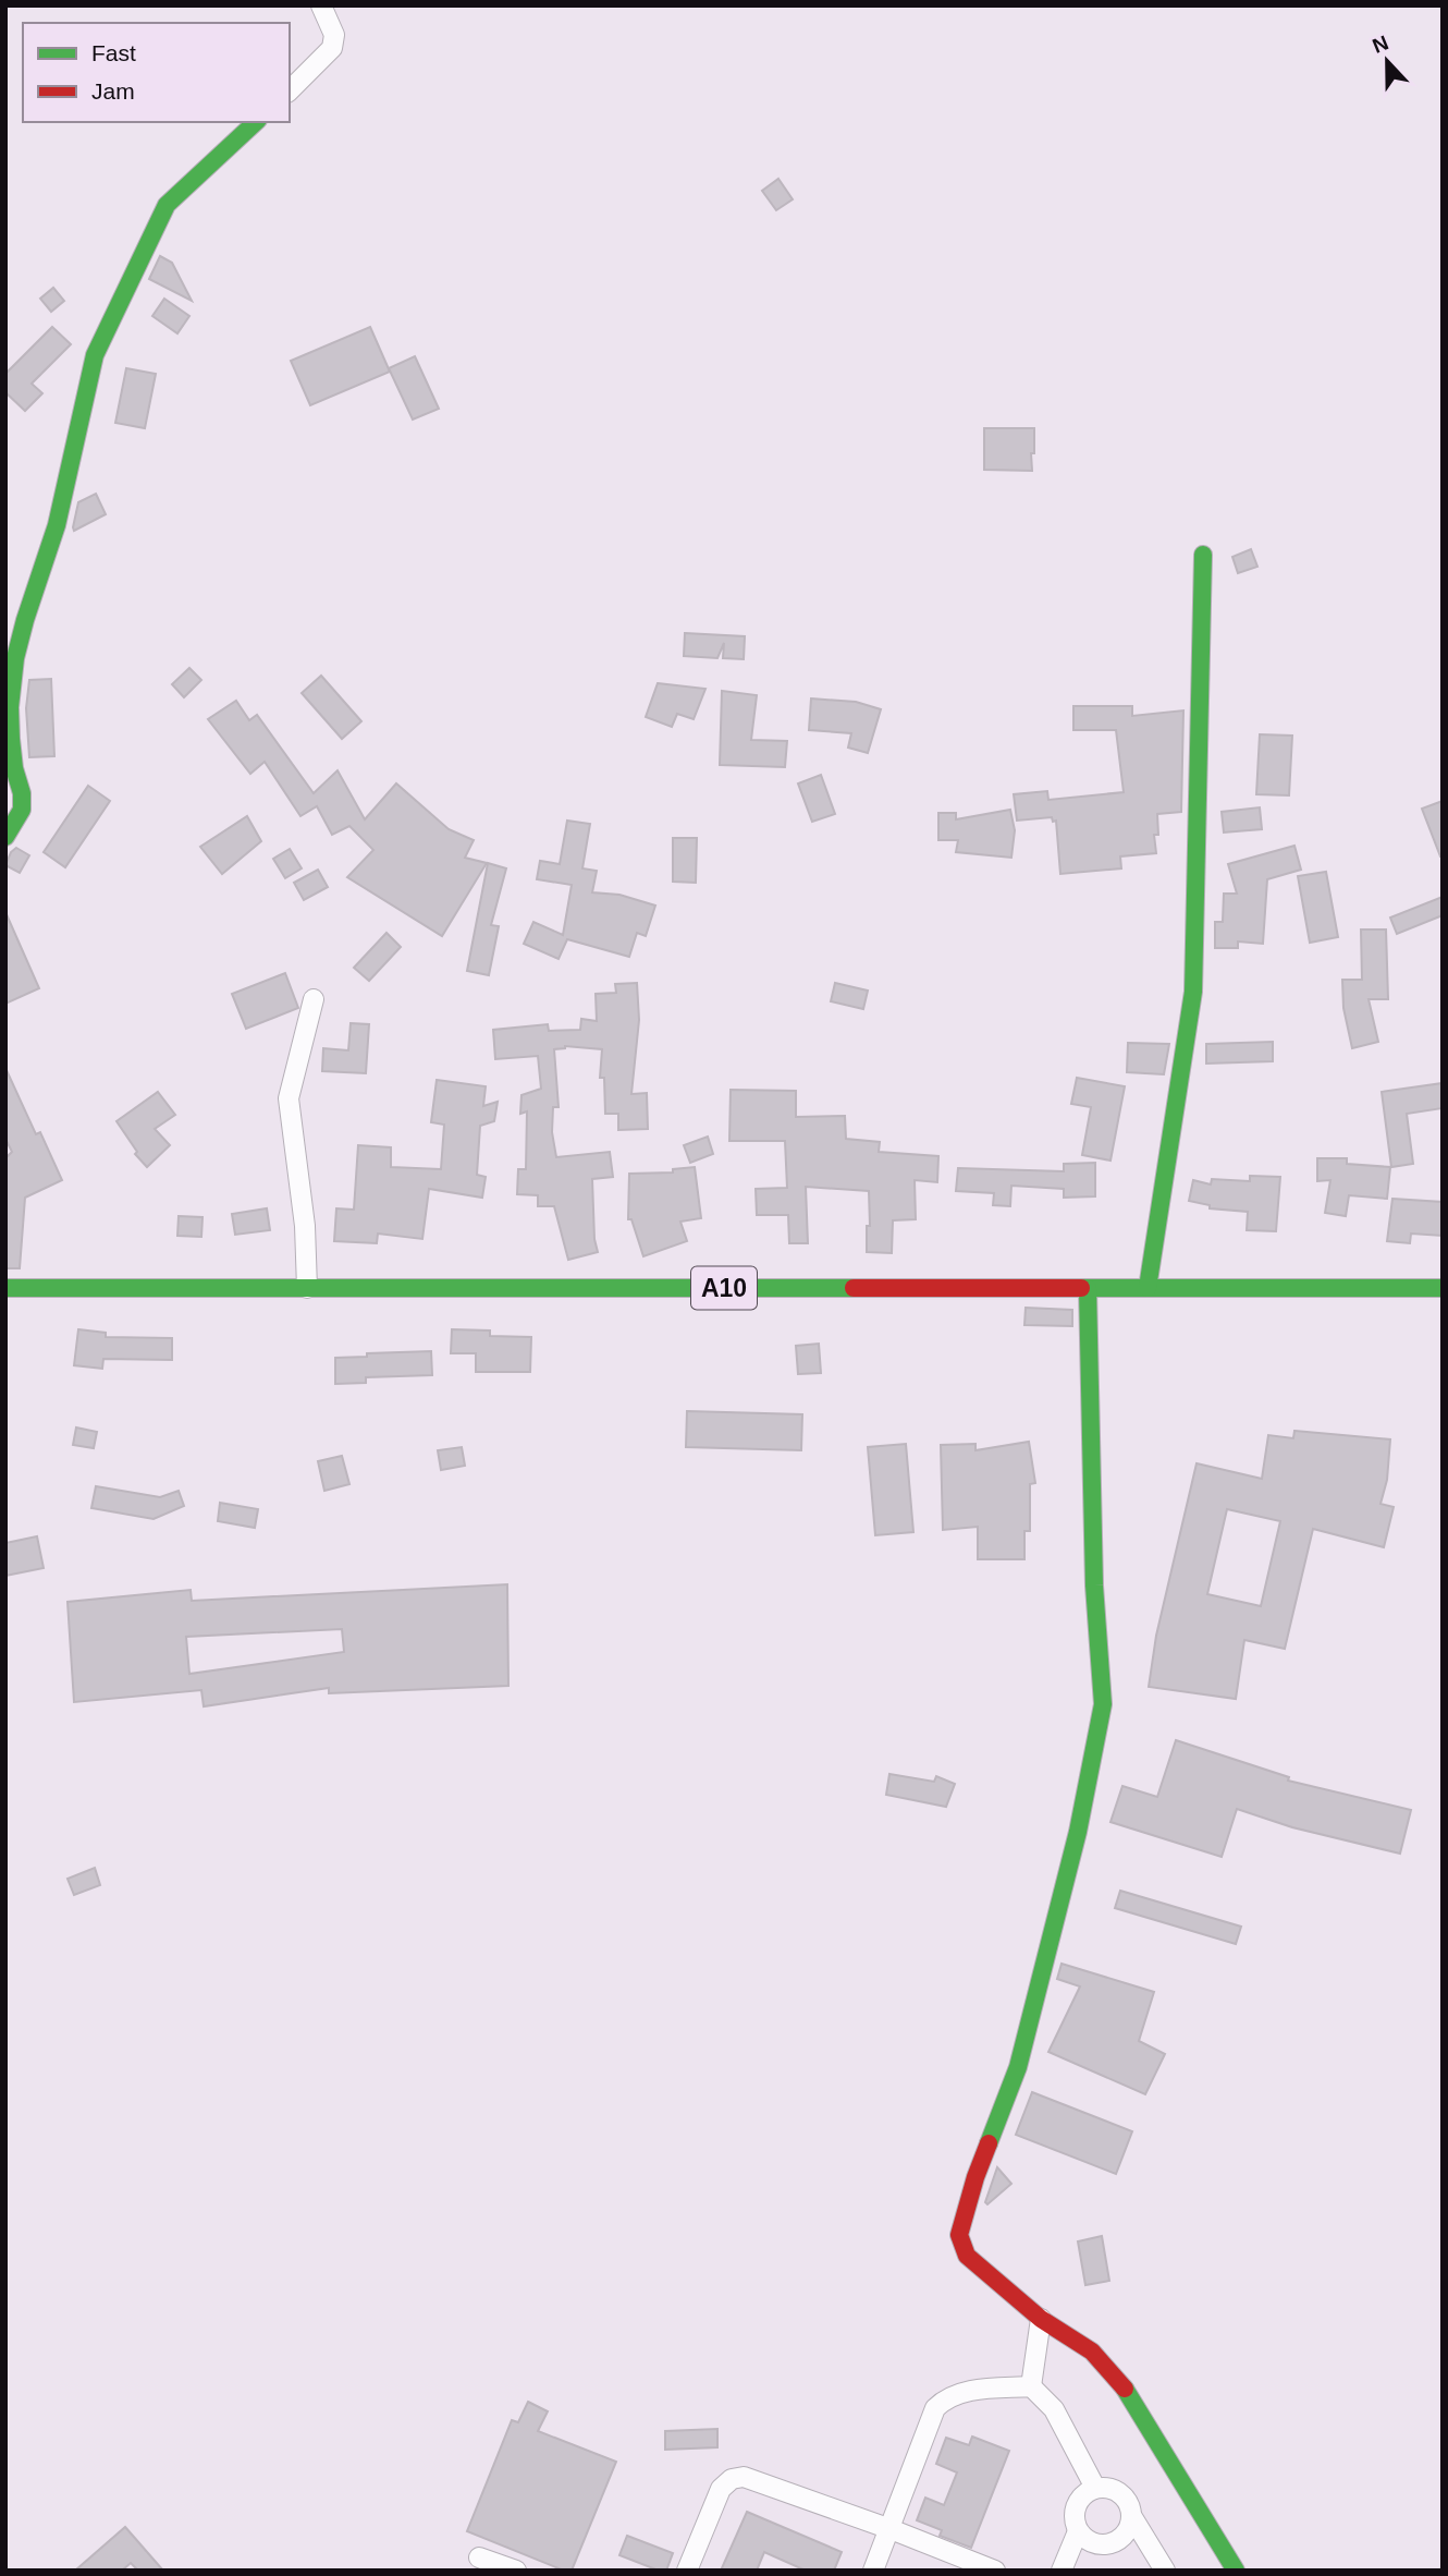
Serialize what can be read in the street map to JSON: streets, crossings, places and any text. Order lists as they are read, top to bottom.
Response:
{
  "streets": {
    "main road": ["A10"]
  },
  "legend": ["Fast", "Jam"],
  "north": "top"
}
